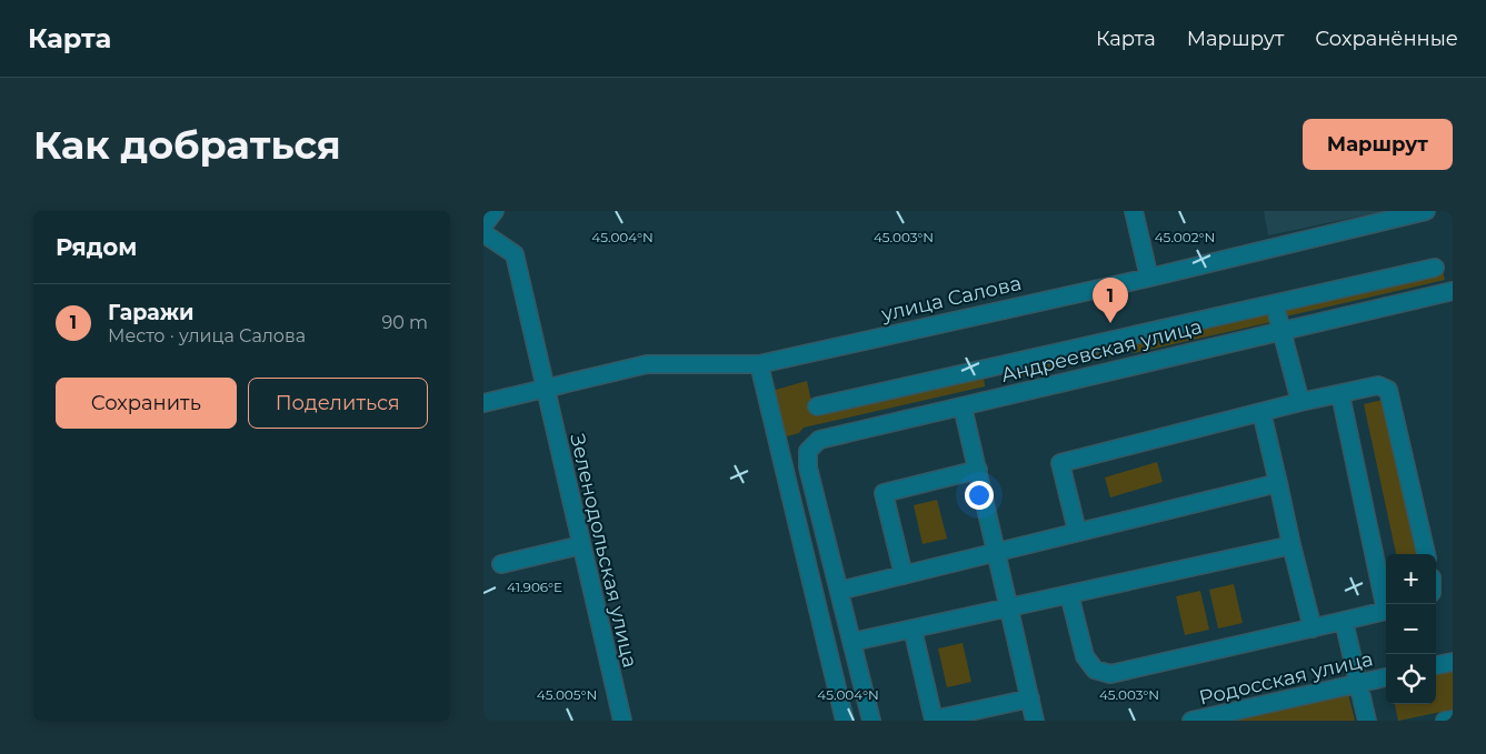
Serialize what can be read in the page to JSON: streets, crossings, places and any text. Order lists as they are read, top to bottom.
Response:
{
  "streets": {
    "street": [
      "улица Салова",
      "Андреевская улица",
      "Зеленодольская улица",
      "Родосская улица"
    ]
  },
  "crossings": [
    ["улица Салова", "Зеленодольская улица"]
  ],
  "page": {
    "header": "Карта",
    "nav": ["Карта", "Маршрут", "Сохранённые"],
    "buttons": [
      "Маршрут",
      ["Сохранить", "Поделиться"]
    ],
    "title": "Как добраться",
    "heading": "Рядом",
    "pins": "1",
    "list": [
      {
        "mark": "1",
        "name": "Гаражи",
        "note": "Место · улица Салова",
        "value": "90 m"
      }
    ],
    "map_buttons": ["+", "−"]
  },
  "coordinates": [
    "45.004°N",
    "45.003°N",
    "45.002°N",
    "41.906°E",
    "45.005°N"
  ]
}
